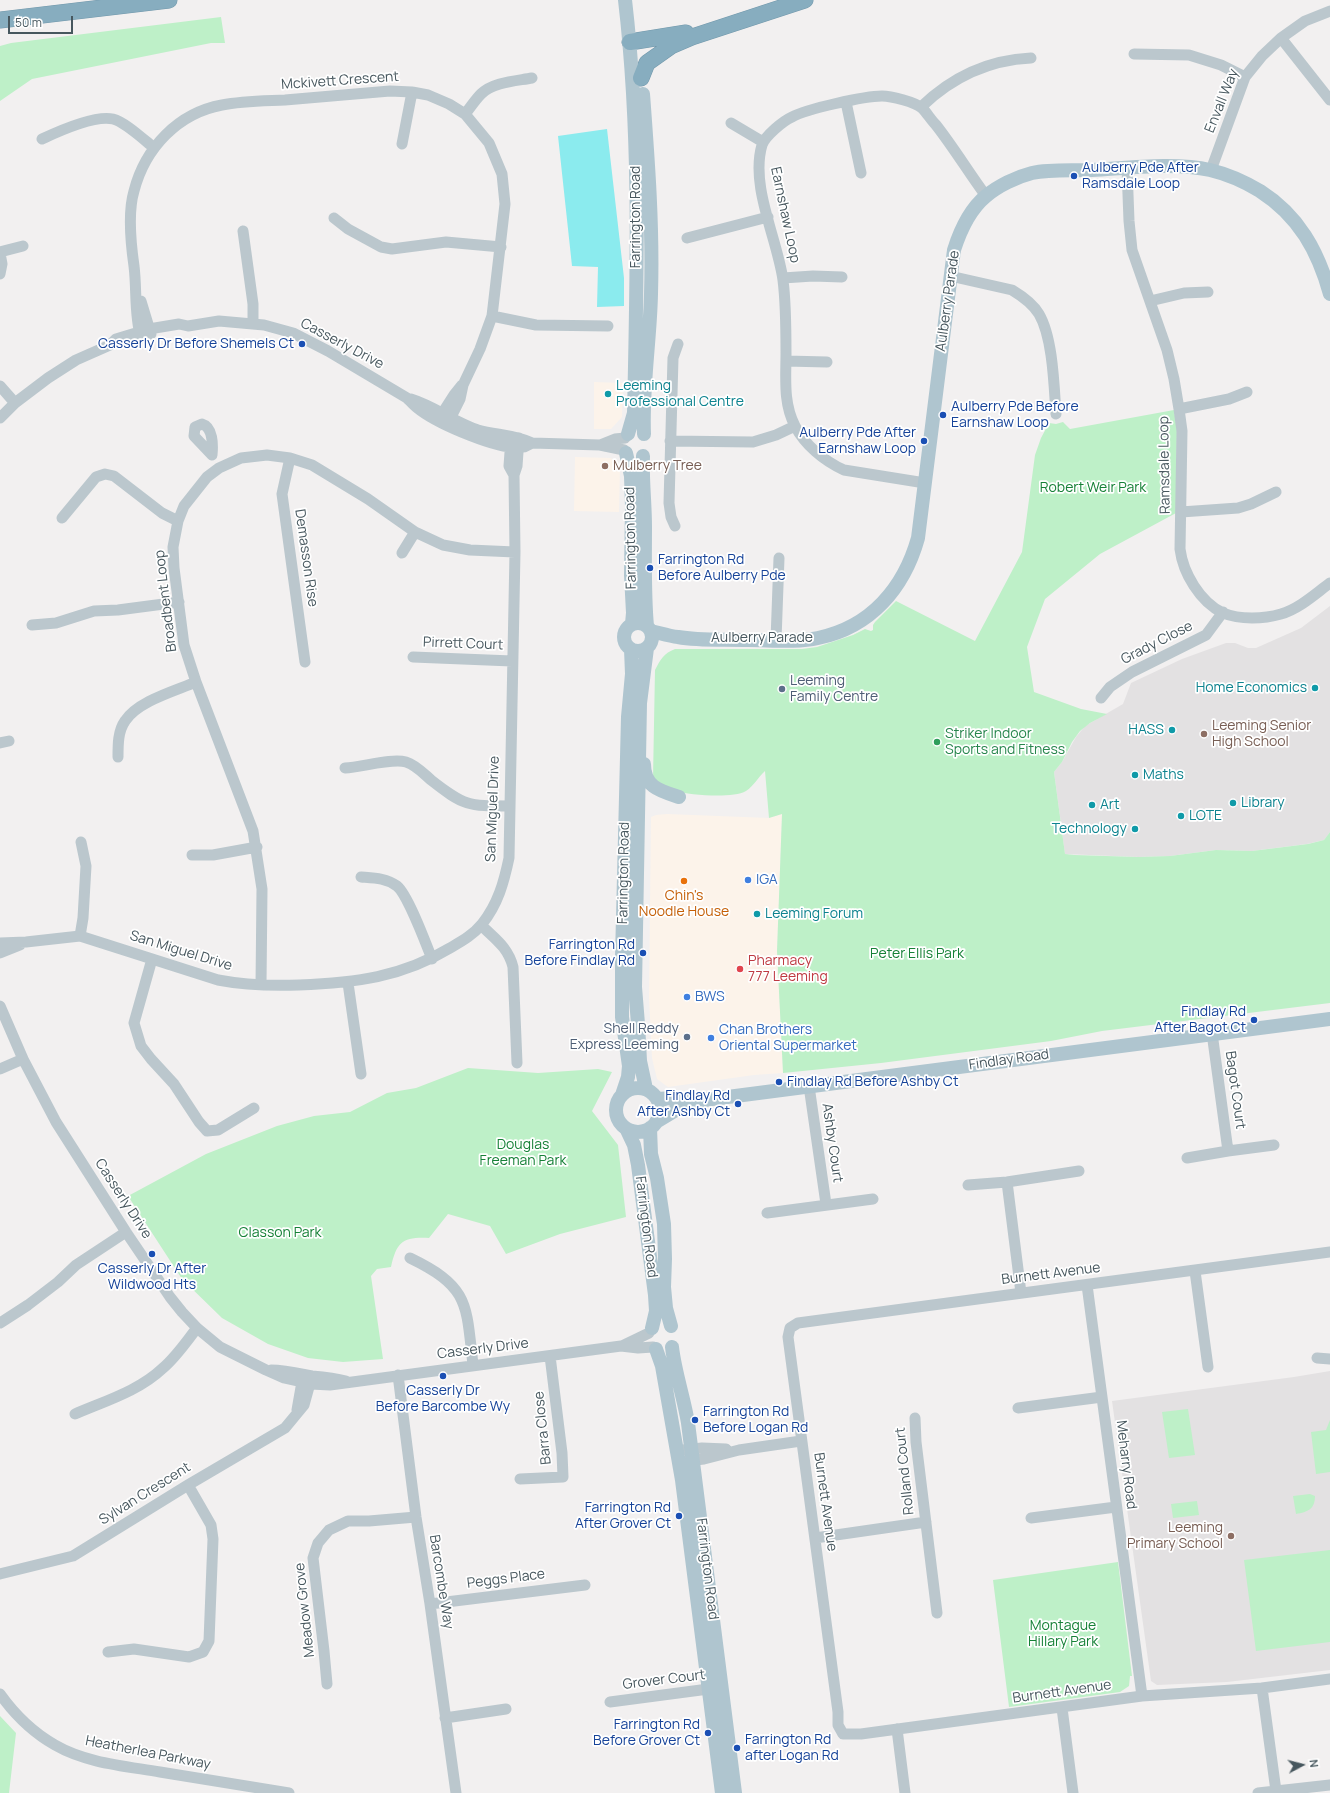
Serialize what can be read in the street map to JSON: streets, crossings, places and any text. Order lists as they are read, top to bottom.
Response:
{
  "streets": {
    "main road": ["Farrington Road", "Aulberry Parade", "Findlay Road"],
    "street": [
      "Mckivett Crescent",
      "Envall Way",
      "Earnshaw Loop",
      "Casserly Drive",
      "Ramsdale Loop",
      "Demasson Rise",
      "Broadbent Loop",
      "Grady Close",
      "Pirrett Court",
      "San Miguel Drive",
      "Bagot Court",
      "Ashby Court",
      "Burnett Avenue",
      "Barra Close",
      "Meharry Road",
      "Rolland Court",
      "Sylvan Crescent",
      "Peggs Place",
      "Barcombe Way",
      "Meadow Grove",
      "Grover Court",
      "Heatherlea Parkway"
    ]
  },
  "crossings": [
    ["Mckivett Crescent", "Casserly Drive"],
    ["Envall Way", "Aulberry Parade"],
    ["Earnshaw Loop", "Aulberry Parade"],
    ["Farrington Road", "Aulberry Parade"],
    ["Farrington Road", "Casserly Drive"],
    ["Farrington Road", "Findlay Road"],
    ["Farrington Road", "Grover Court"],
    ["Aulberry Parade", "Ramsdale Loop"],
    ["Casserly Drive", "San Miguel Drive"],
    ["Casserly Drive", "Barra Close"],
    ["Casserly Drive", "Sylvan Crescent"],
    ["Casserly Drive", "Barcombe Way"],
    ["Ramsdale Loop", "Grady Close"],
    ["Demasson Rise", "Broadbent Loop"],
    ["Broadbent Loop", "San Miguel Drive"],
    ["Pirrett Court", "San Miguel Drive"],
    ["Findlay Road", "Bagot Court"],
    ["Findlay Road", "Ashby Court"],
    ["Burnett Avenue", "Meharry Road"],
    ["Burnett Avenue", "Rolland Court"],
    ["Peggs Place", "Barcombe Way"],
    ["Barcombe Way", "Meadow Grove"]
  ],
  "parks": [
    "Robert Weir Park",
    "Peter Ellis Park",
    "Douglas Freeman Park",
    "Classon Park",
    "Montague Hillary Park"
  ],
  "places": [
    "Aulberry Pde After Ramsdale Loop",
    "Casserly Dr Before Shemels Ct",
    "Leeming Professional Centre",
    "Aulberry Pde Before Earnshaw Loop",
    "Aulberry Pde After Earnshaw Loop",
    "Mulberry Tree",
    "Farrington Rd Before Aulberry Pde",
    "Home Economics",
    "Leeming Family Centre",
    "HASS",
    "Leeming Senior High School",
    "Striker Indoor Sports and Fitness",
    "Maths",
    "Library",
    "Art",
    "LOTE",
    "Technology",
    "IGA",
    "Chin's Noodle House",
    "Leeming Forum",
    "Farrington Rd Before Findlay Rd",
    "Pharmacy 777 Leeming",
    "BWS",
    "Findlay Rd After Bagot Ct",
    "Shell Reddy Express Leeming",
    "Chan Brothers Oriental Supermarket",
    "Findlay Rd Before Ashby Ct",
    "Findlay Rd After Ashby Ct",
    "Casserly Dr After Wildwood Hts",
    "Casserly Dr Before Barcombe Wy",
    "Farrington Rd Before Logan Rd",
    "Farrington Rd After Grover Ct",
    "Leeming Primary School",
    "Farrington Rd Before Grover Ct",
    "Farrington Rd after Logan Rd"
  ],
  "scale_bar": "50 m",
  "north": "right"
}
